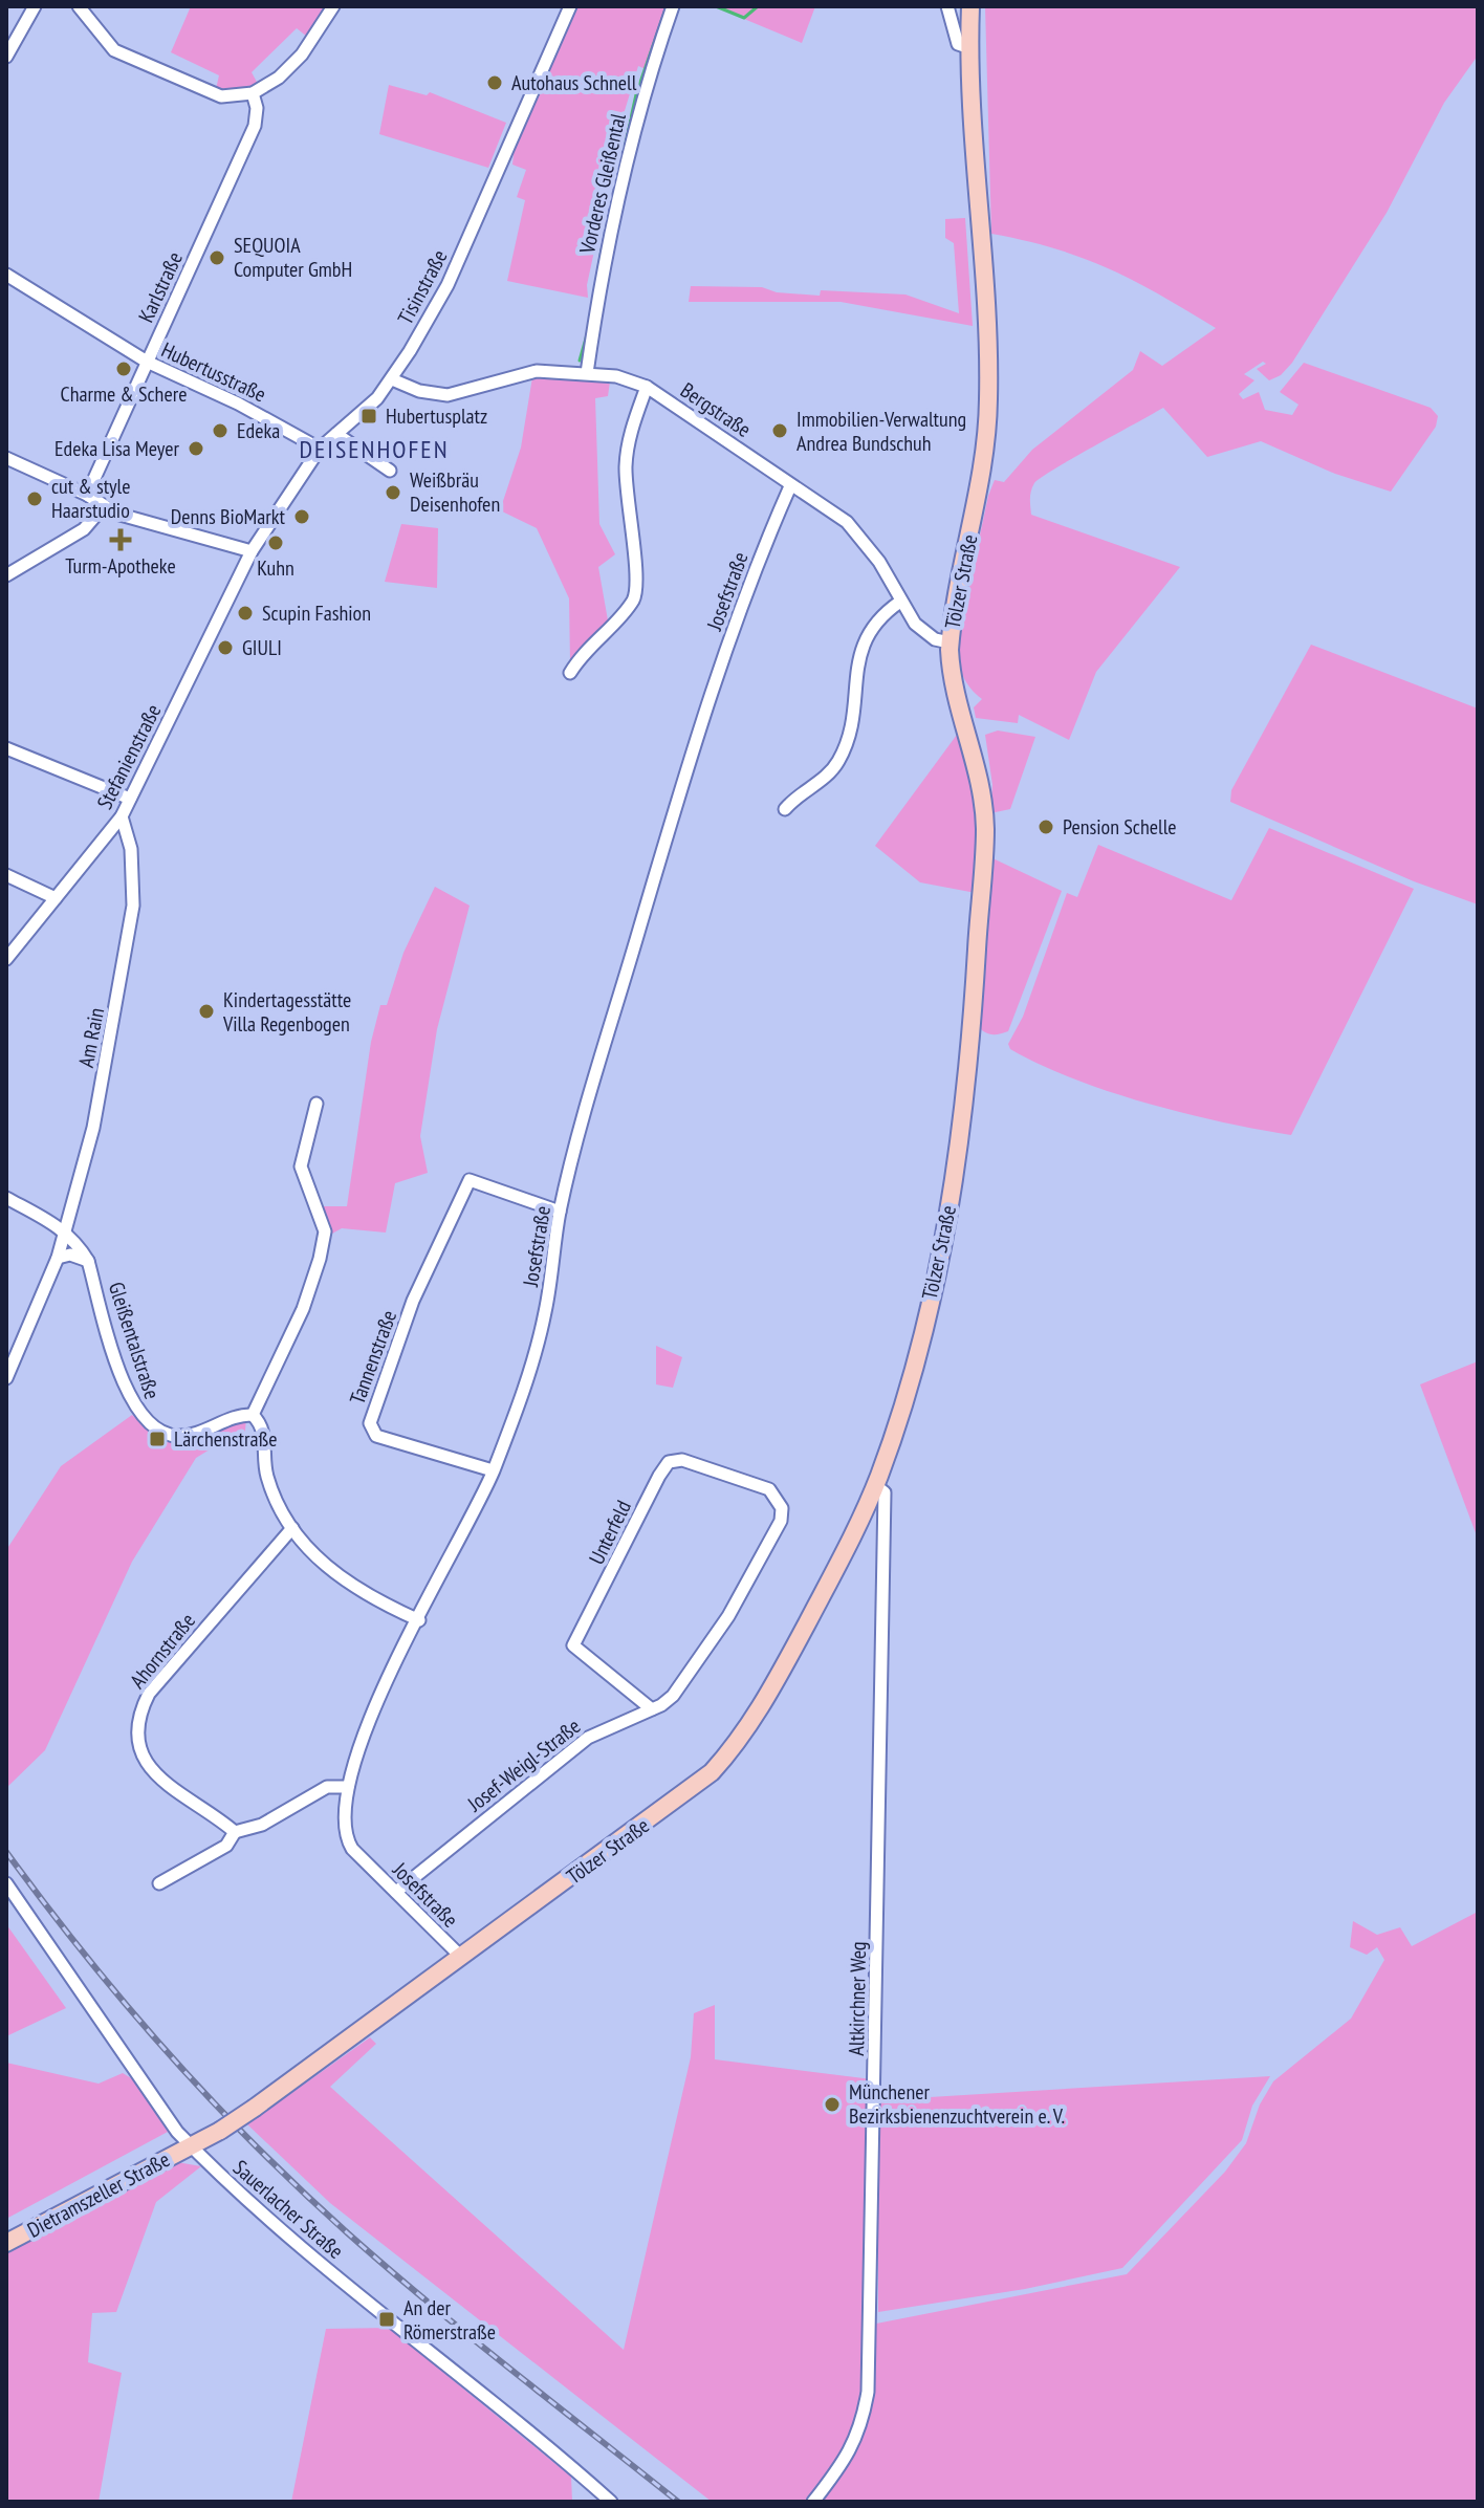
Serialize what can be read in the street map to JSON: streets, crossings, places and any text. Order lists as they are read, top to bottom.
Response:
{
  "streets": {
    "main road": ["Tölzer Straße", "Dietramszeller Straße"],
    "street": [
      "Vorderes Gleißental",
      "Karlstraße",
      "Tisinstraße",
      "Hubertusstraße",
      "Bergstraße",
      "Josefstraße",
      "Stefanienstraße",
      "Am Rain",
      "Gleißentalstraße",
      "Tannenstraße",
      "Unterfeld",
      "Ahornstraße",
      "Josef-Weigl-Straße",
      "Altkirchner Weg",
      "Sauerlacher Straße"
    ]
  },
  "crossings": [
    ["Vorderes Gleißental", "Bergstraße"],
    ["Karlstraße", "Hubertusstraße"],
    ["Tisinstraße", "Hubertusstraße"],
    ["Tisinstraße", "Bergstraße"],
    ["Tisinstraße", "Stefanienstraße"],
    ["Bergstraße", "Tölzer Straße"],
    ["Bergstraße", "Josefstraße"],
    ["Tölzer Straße", "Josefstraße"],
    ["Tölzer Straße", "Altkirchner Weg"],
    ["Tölzer Straße", "Dietramszeller Straße"],
    ["Tölzer Straße", "Sauerlacher Straße"],
    ["Josefstraße", "Tannenstraße"],
    ["Josefstraße", "Josef-Weigl-Straße"],
    ["Stefanienstraße", "Am Rain"],
    ["Am Rain", "Gleißentalstraße"],
    ["Unterfeld", "Josef-Weigl-Straße"],
    ["Dietramszeller Straße", "Sauerlacher Straße"]
  ],
  "districts": ["DEISENHOFEN"],
  "places": {
    "other": [
      "Autohaus Schnell",
      "SEQUOIA Computer GmbH",
      "Charme & Schere",
      "Edeka",
      "Immobilien-Verwaltung Andrea Bundschuh",
      "Edeka Lisa Meyer",
      "Weißbräu Deisenhofen",
      "cut & style Haarstudio",
      "Denns BioMarkt",
      "Kuhn",
      "Scupin Fashion",
      "GIULI",
      "Pension Schelle",
      "Kindertagesstätte Villa Regenbogen",
      "Münchener Bezirksbienenzuchtverein e. V."
    ],
    "transit": ["Hubertusplatz", "Lärchenstraße", "An der Römerstraße"],
    "health": ["Turm-Apotheke"]
  }
}
